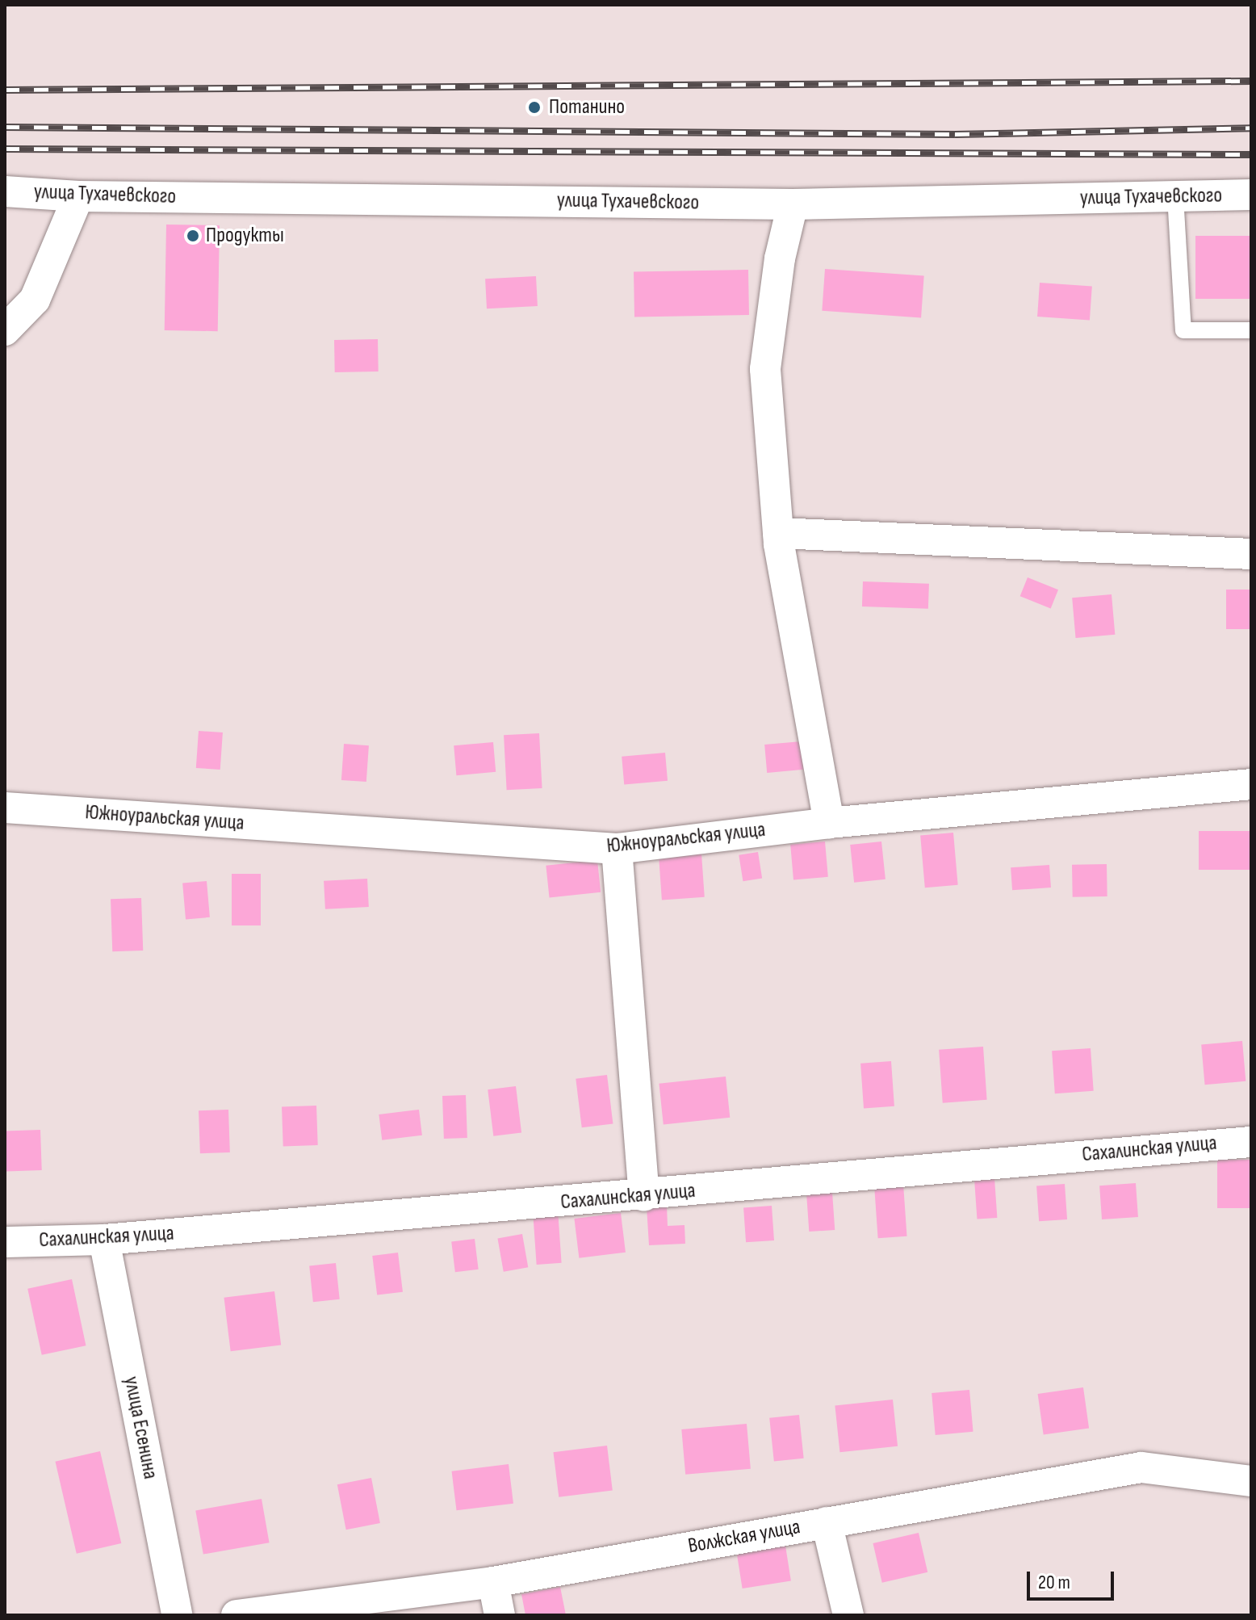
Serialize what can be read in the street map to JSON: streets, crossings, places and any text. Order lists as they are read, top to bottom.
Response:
{
  "streets": {
    "street": [
      "улица Тухачевского",
      "Южноуральская улица",
      "Сахалинская улица",
      "улица Есенина",
      "Волжская улица"
    ]
  },
  "crossings": [
    ["Сахалинская улица", "улица Есенина"]
  ],
  "places": ["Потанино", "Продукты"],
  "scale_bar": "20 m"
}
